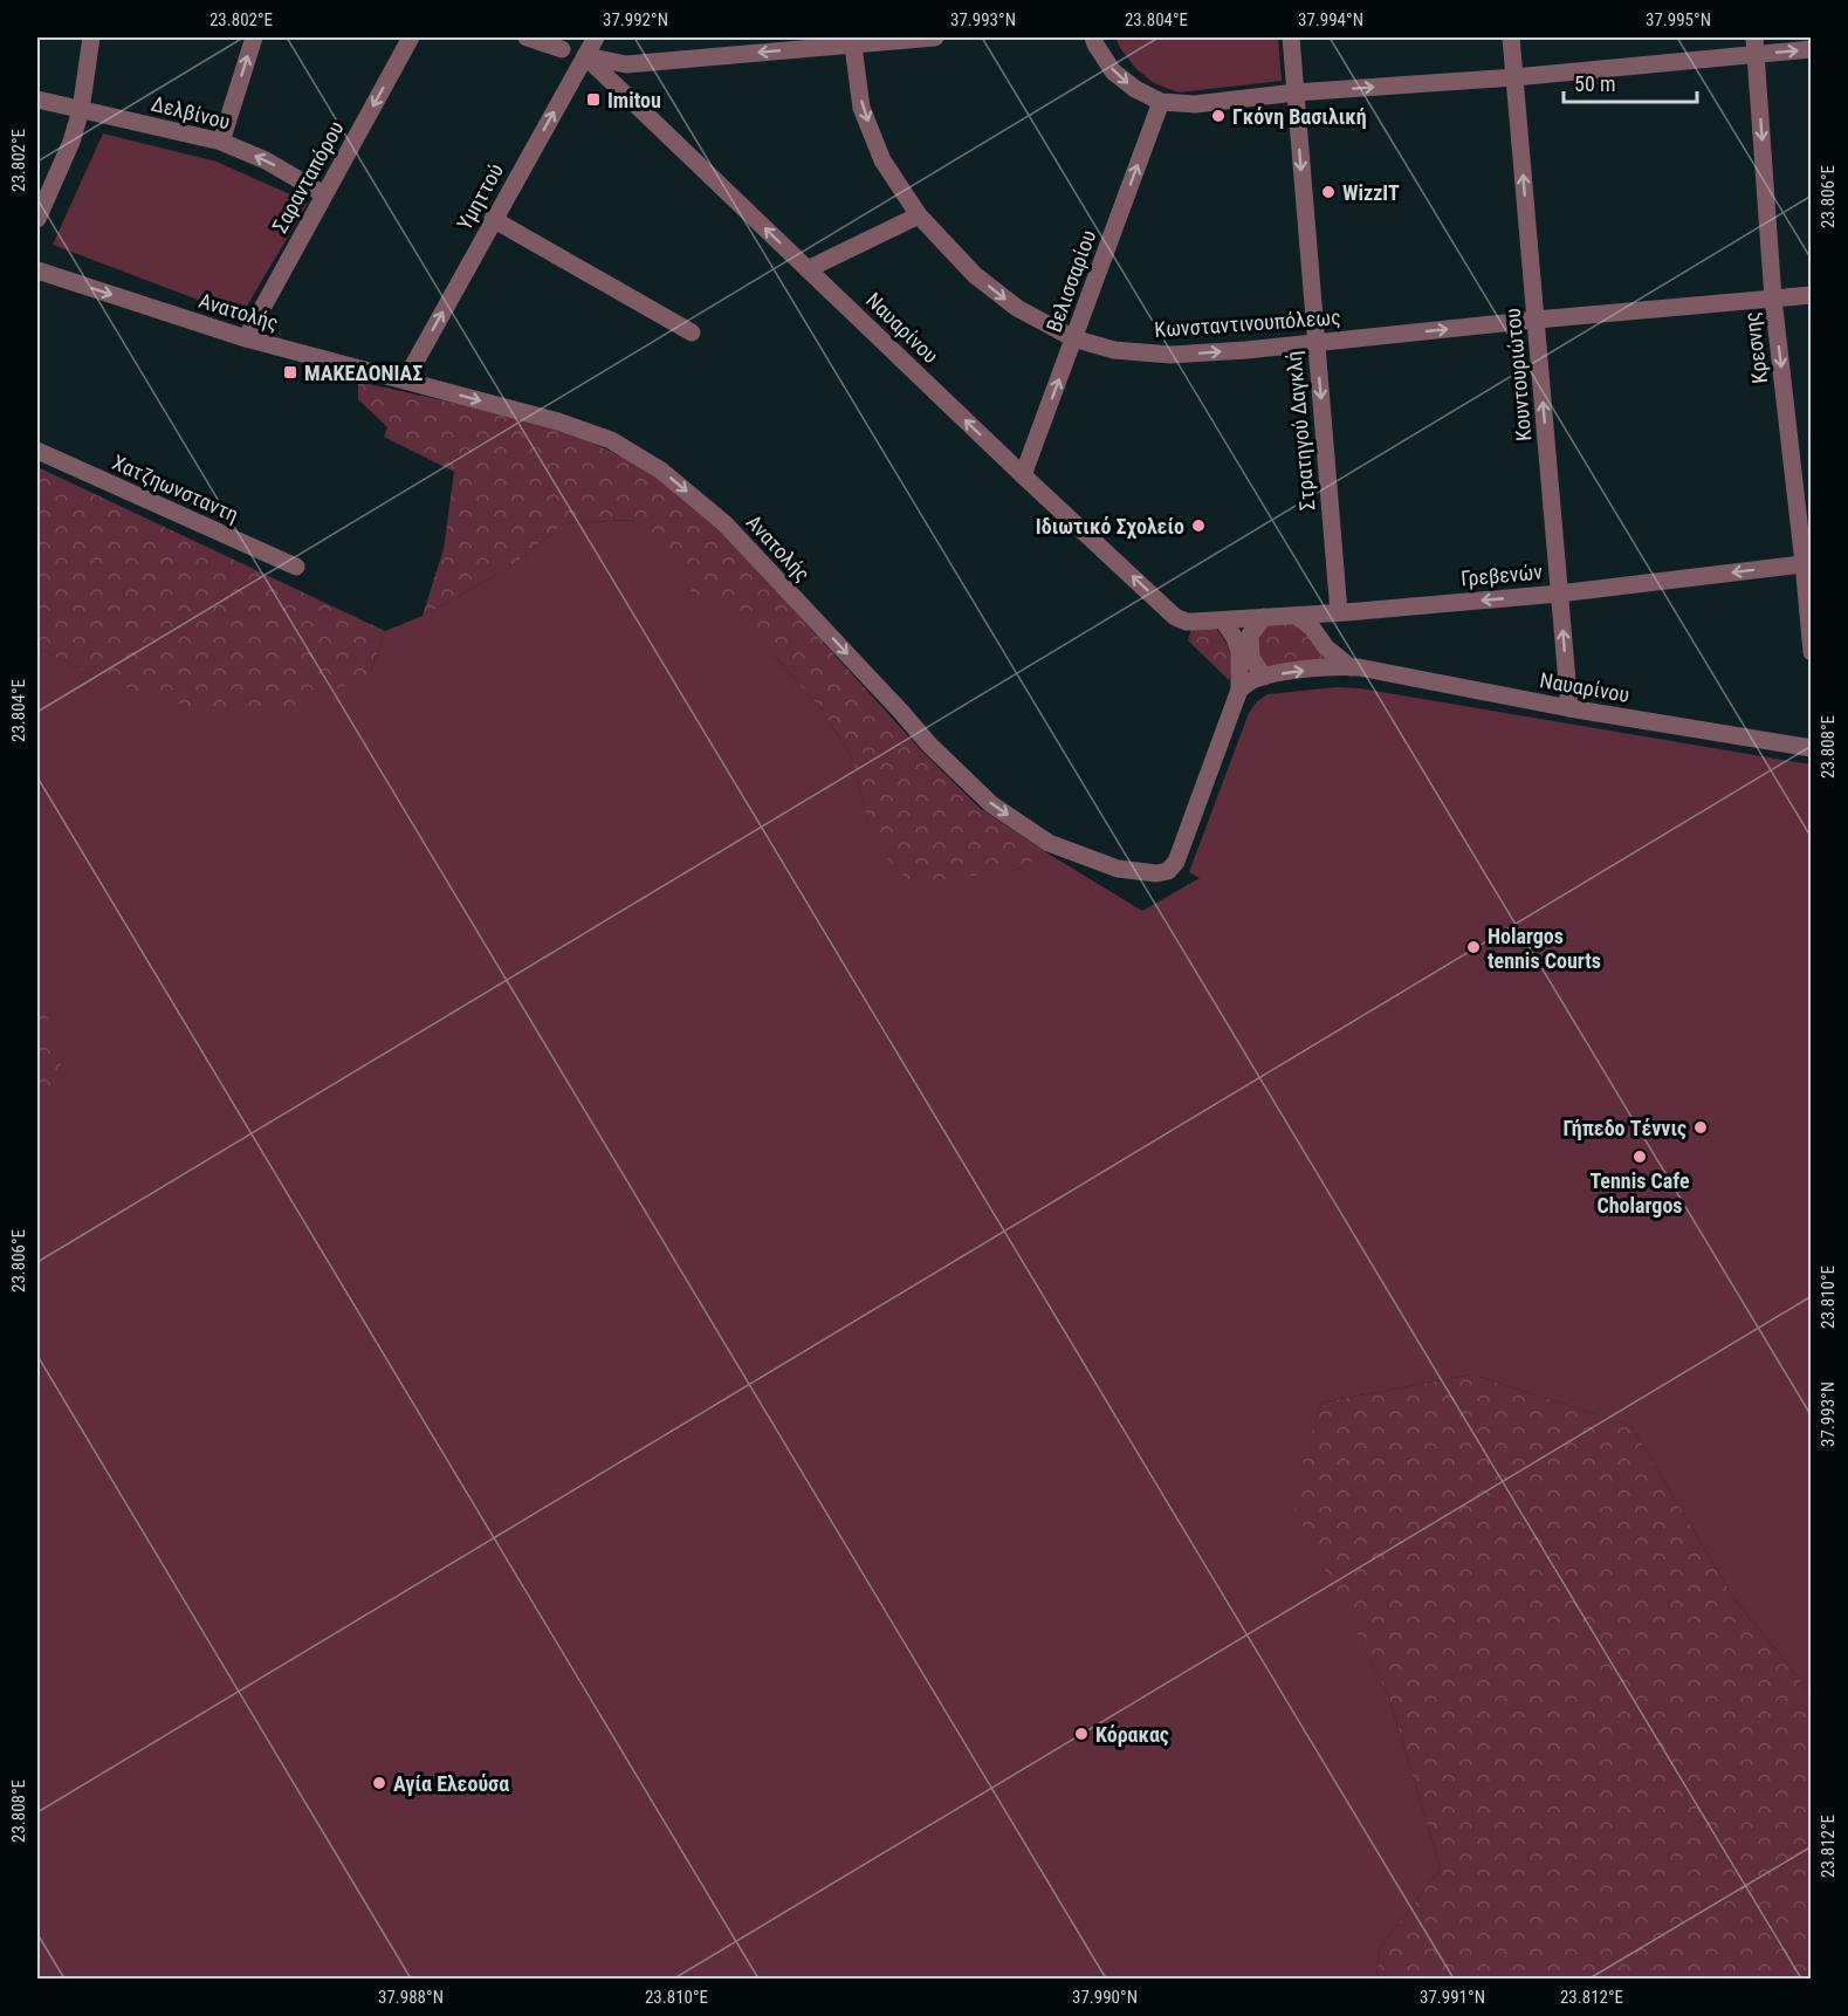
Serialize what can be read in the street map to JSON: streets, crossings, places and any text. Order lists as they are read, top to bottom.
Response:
{
  "streets": {
    "street": [
      "Δελβίνου",
      "Σαρανταπόρου",
      "Υμηττού",
      "Βελισσαρίου",
      "Ανατολής",
      "Κωνσταντινουπόλεως",
      "Ναυαρίνου",
      "Κρεσνης",
      "Κουντουριώτου",
      "Στρατηγού Δαγκλή",
      "Χατζηωνσταντη",
      "Γρεβενών"
    ]
  },
  "crossings": [
    ["Δελβίνου", "Σαρανταπόρου"],
    ["Σαρανταπόρου", "Ανατολής"],
    ["Υμηττού", "Ανατολής"],
    ["Υμηττού", "Ναυαρίνου"],
    ["Βελισσαρίου", "Κωνσταντινουπόλεως"],
    ["Βελισσαρίου", "Ναυαρίνου"],
    ["Ανατολής", "Ναυαρίνου"],
    ["Ανατολής", "Γρεβενών"],
    ["Κωνσταντινουπόλεως", "Κρεσνης"],
    ["Κωνσταντινουπόλεως", "Κουντουριώτου"],
    ["Κωνσταντινουπόλεως", "Στρατηγού Δαγκλή"],
    ["Ναυαρίνου", "Κουντουριώτου"],
    ["Ναυαρίνου", "Γρεβενών"],
    ["Κρεσνης", "Γρεβενών"],
    ["Κουντουριώτου", "Γρεβενών"],
    ["Στρατηγού Δαγκλή", "Γρεβενών"]
  ],
  "one_way": [
    "Δελβίνου",
    "Υμηττού",
    "Βελισσαρίου",
    "Ανατολής",
    "Κωνσταντινουπόλεως",
    "Ναυαρίνου",
    "Κρεσνης",
    "Κουντουριώτου",
    "Στρατηγού Δαγκλή",
    "Γρεβενών"
  ],
  "places": {
    "transit": ["Imitou", "ΜΑΚΕΔΟΝΙΑΣ"],
    "other": [
      "Γκόνη Βασιλική",
      "WizzIT",
      "Ιδιωτικό Σχολείο",
      "Holargos tennis Courts",
      "Γήπεδο Τέννις",
      "Tennis Cafe Cholargos",
      "Κόρακας",
      "Αγία Ελεούσα"
    ]
  },
  "scale_bar": "50 m",
  "coordinates": [
    "23.802°E",
    "37.992°N",
    "37.993°N",
    "23.804°E",
    "37.994°N",
    "37.995°N",
    "23.806°E",
    "23.808°E",
    "23.810°E",
    "23.812°E",
    "37.988°N",
    "37.990°N",
    "37.991°N"
  ]
}
